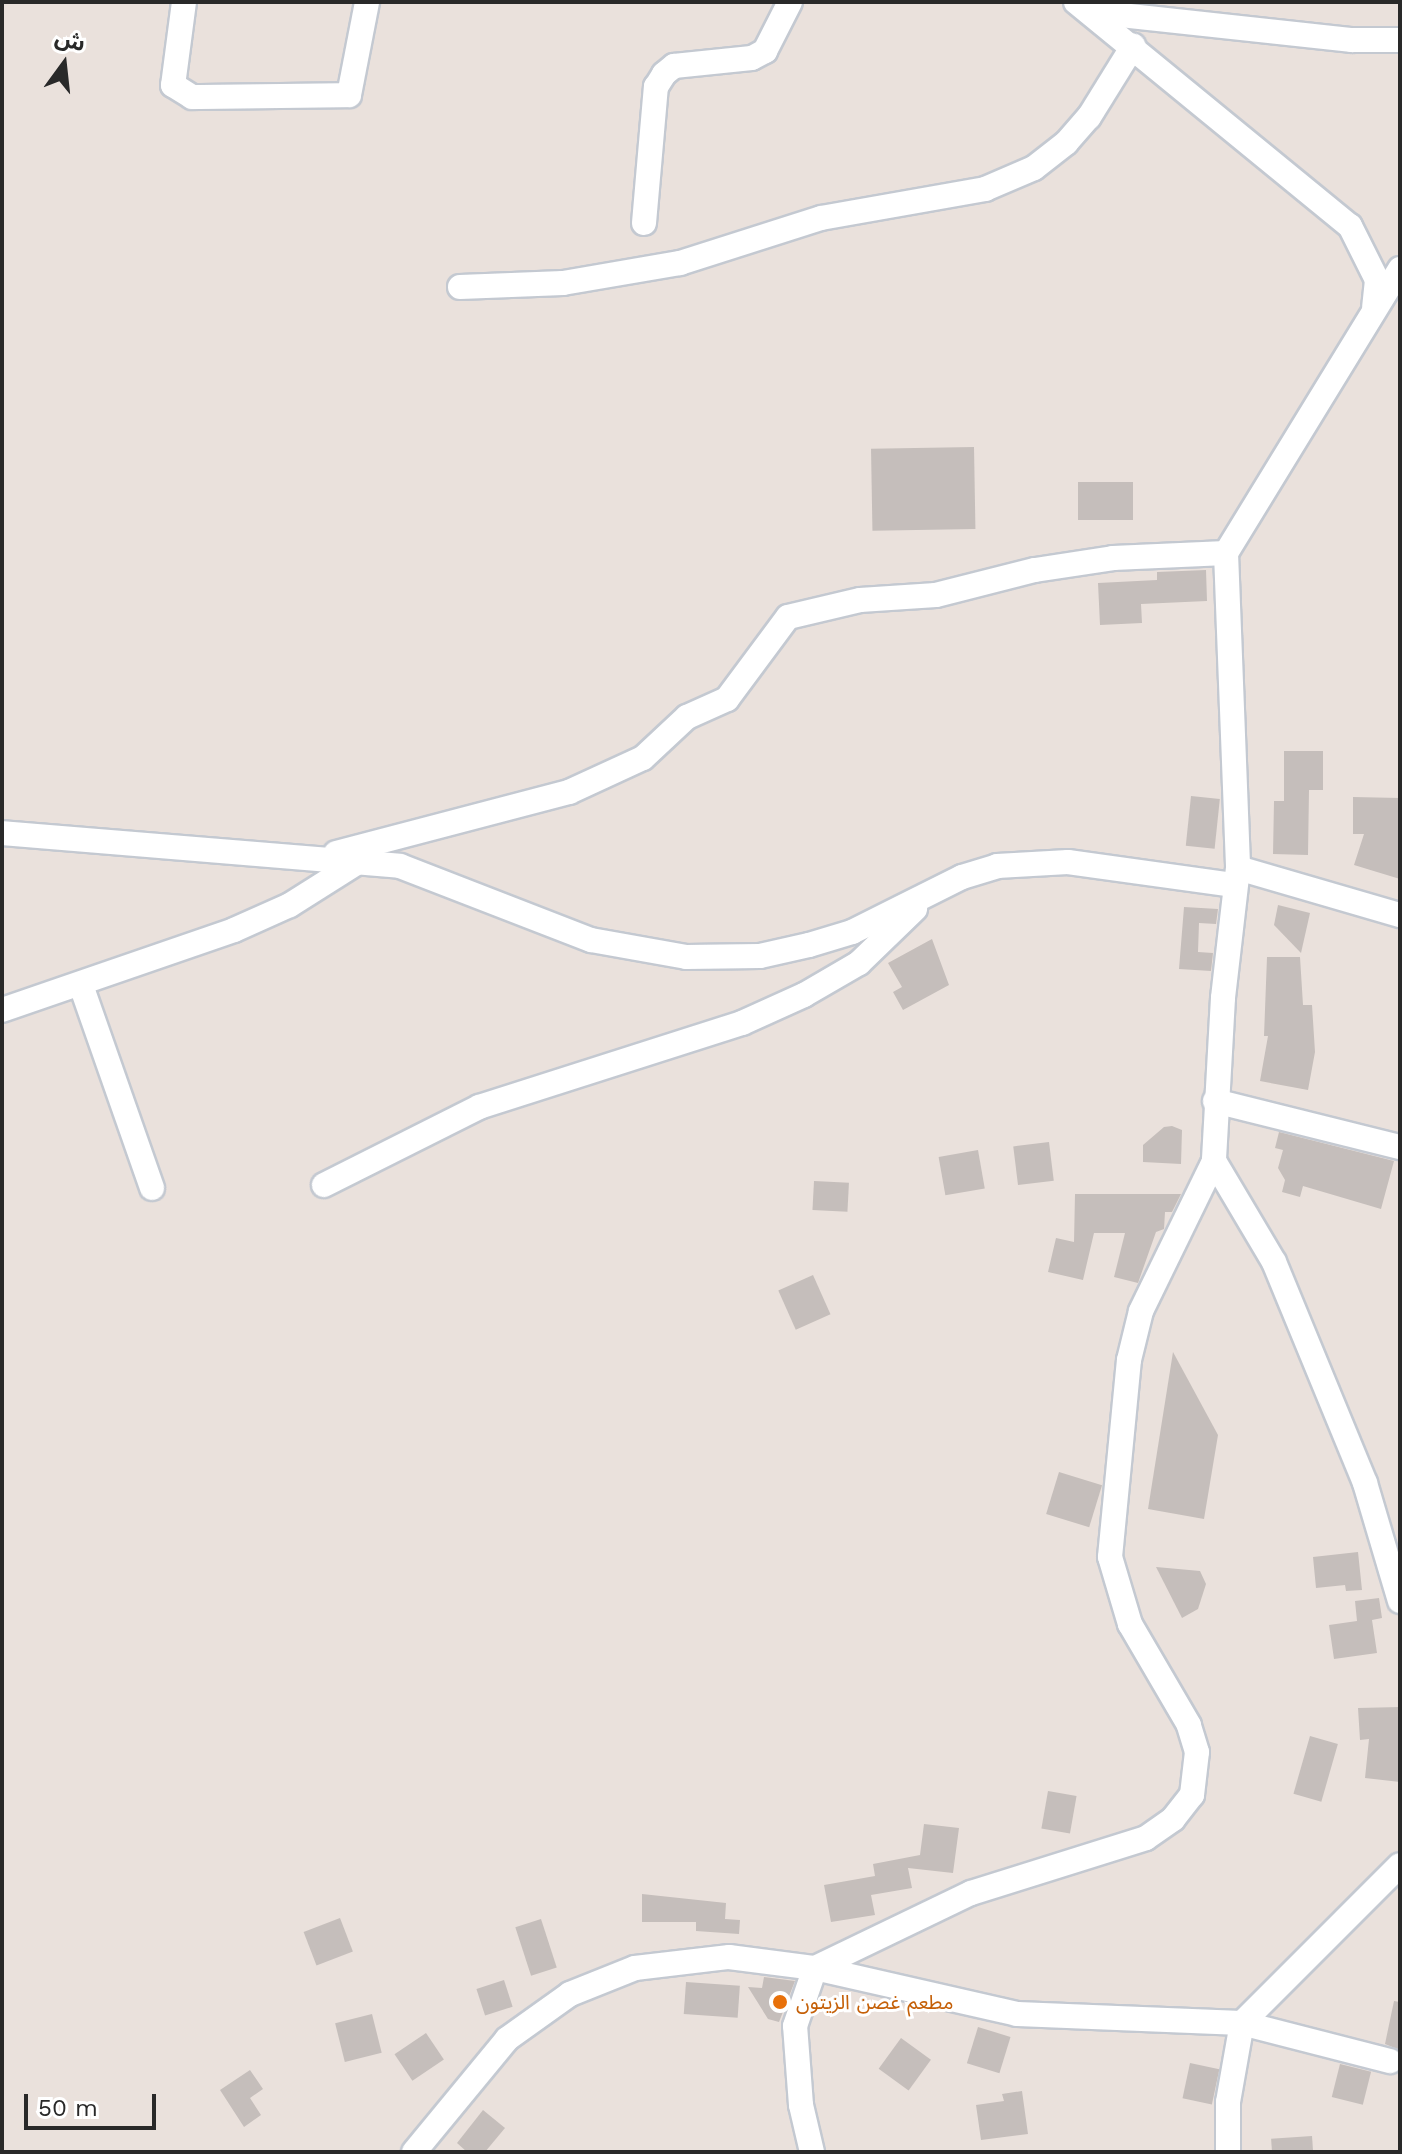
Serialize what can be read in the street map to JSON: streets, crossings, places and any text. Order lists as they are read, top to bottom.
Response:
{
  "places": ["مطعم غصن الزيتون"],
  "scale_bar": "50 m",
  "north": "top"
}
